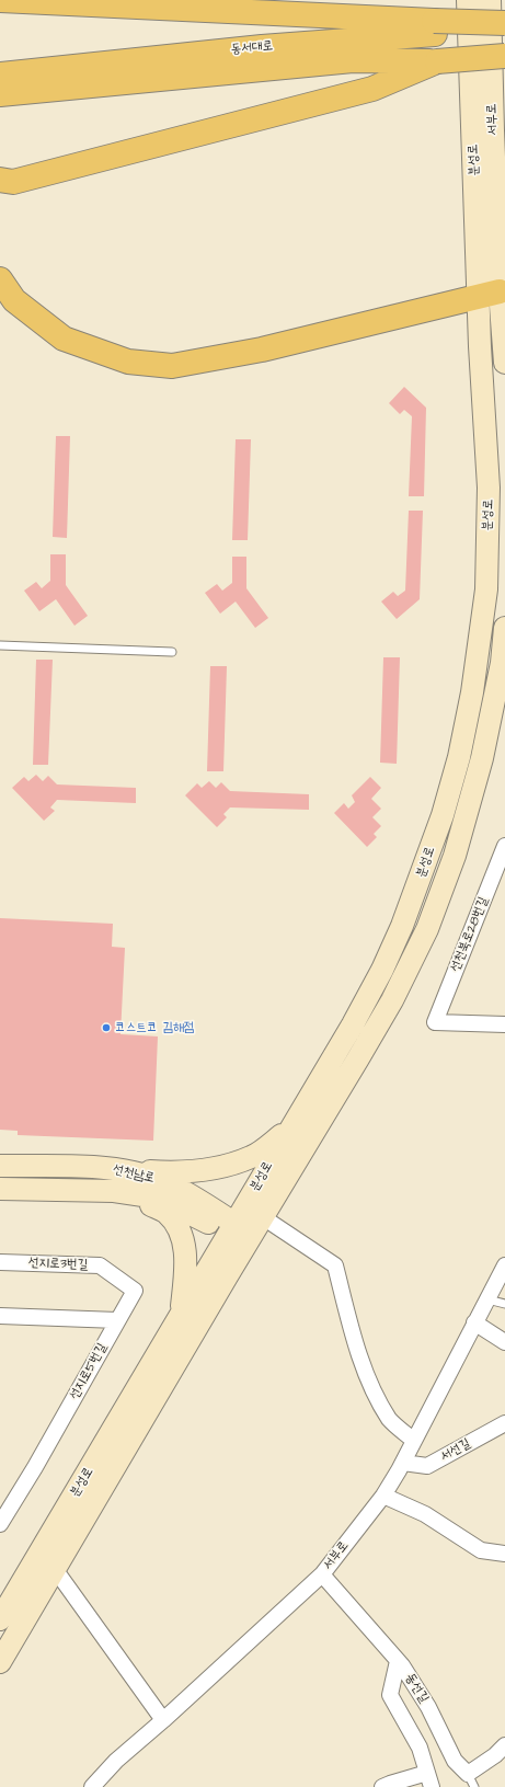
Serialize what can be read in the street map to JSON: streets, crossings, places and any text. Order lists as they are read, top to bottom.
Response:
{
  "streets": {
    "highway": ["동서대로"],
    "main road": ["서부로", "분성로", "선천남로"],
    "street": [
      "선천북로28번길",
      "선지로3번길",
      "선지로5번길",
      "서선길",
      "동선길"
    ]
  },
  "crossings": [
    ["서부로", "분성로"],
    ["서부로", "서선길"],
    ["서부로", "동선길"],
    ["분성로", "선천남로"],
    ["선지로3번길", "선지로5번길"]
  ],
  "places": ["코스트코 김해점"]
}
